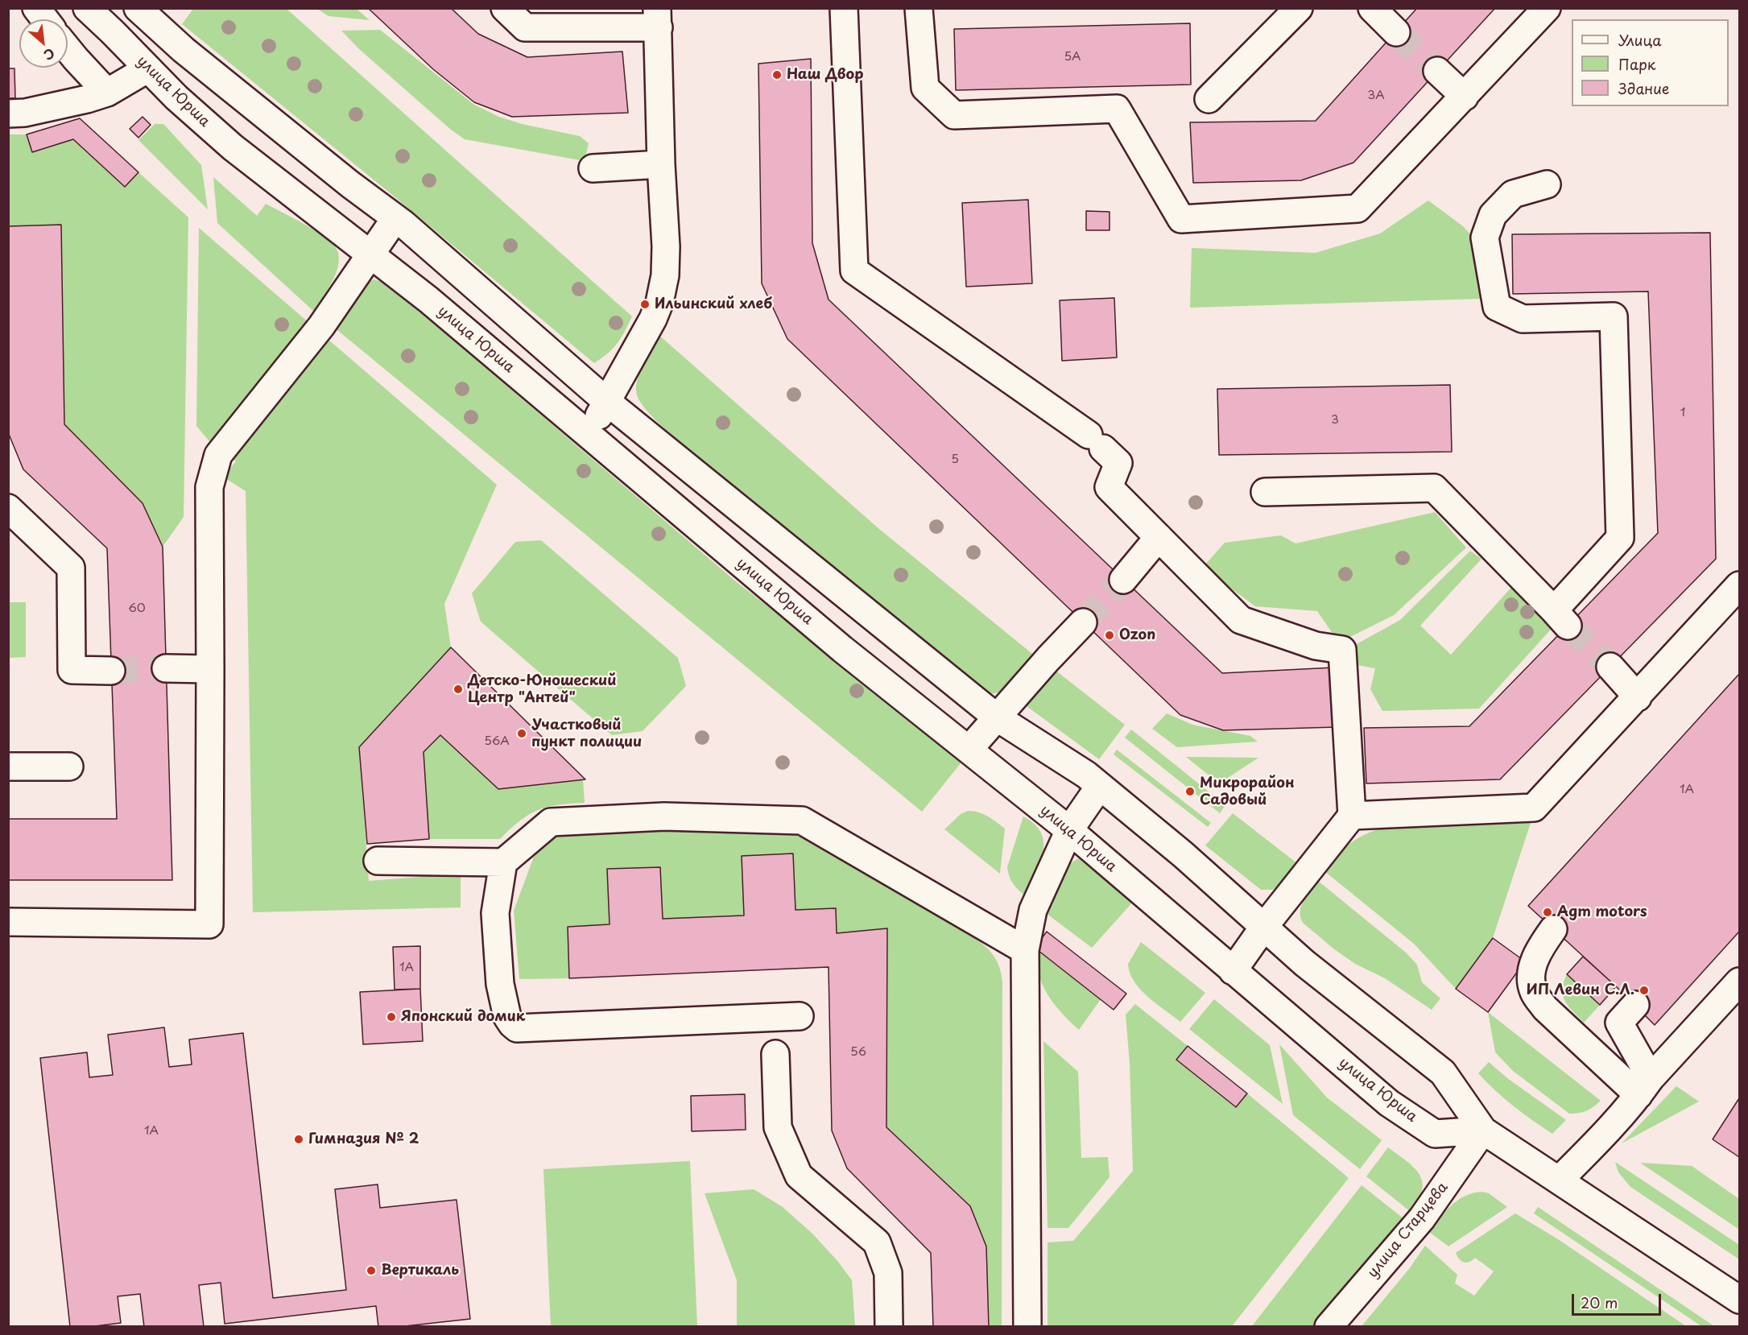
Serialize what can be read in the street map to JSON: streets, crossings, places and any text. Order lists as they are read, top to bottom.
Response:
{
  "streets": {
    "street": ["улица Юрша", "улица Старцева"]
  },
  "crossings": [
    ["улица Юрша", "улица Старцева"]
  ],
  "places": [
    "Наш Двор",
    "Ильинский хлеб",
    "Ozon",
    "Детско-Юношеский Центр \"Антей\"",
    "Участковый пункт полиции",
    "Микрорайон Садовый",
    "Agm motors",
    "ИП Левин С.Л.",
    "Японский домик",
    "Гимназия № 2",
    "Вертикаль"
  ],
  "house_numbers": [
    "5А",
    "3А",
    "1",
    "3",
    "5",
    "60",
    "56А",
    "1А",
    "1А",
    "56",
    "1А"
  ],
  "legend": ["Улица", "Парк", "Здание"],
  "scale_bar": "20 m",
  "north": "bottom right"
}
